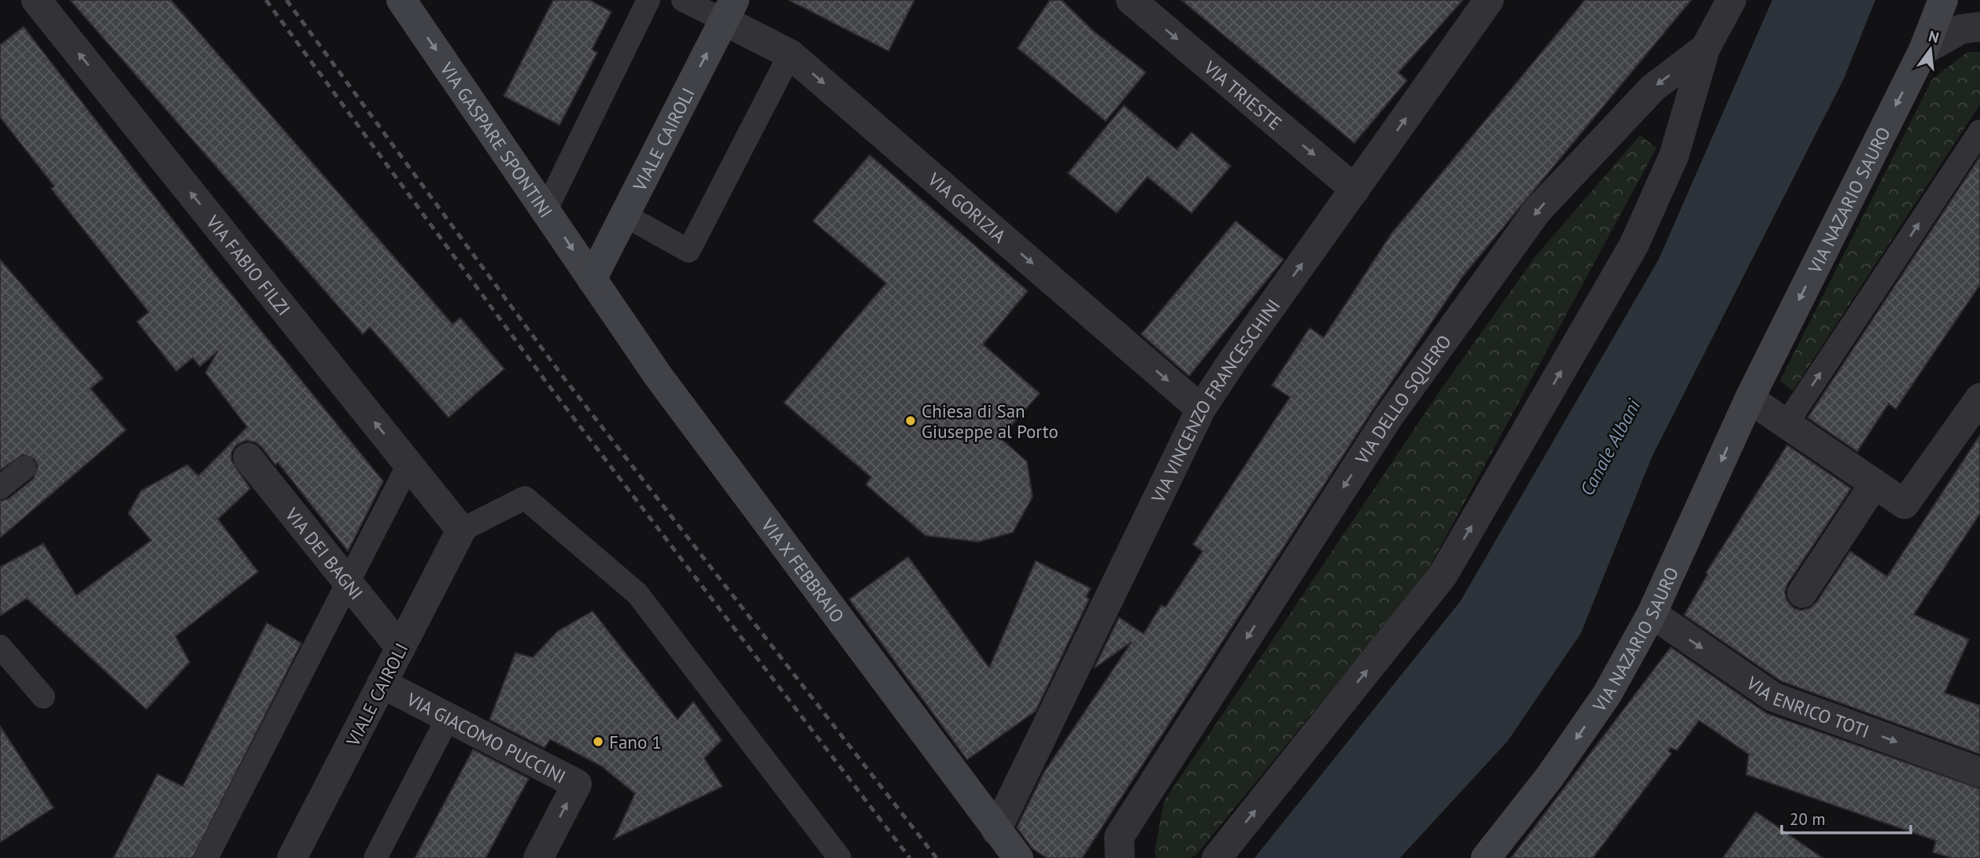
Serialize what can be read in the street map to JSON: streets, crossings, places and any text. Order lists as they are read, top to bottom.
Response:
{
  "streets": {
    "street": [
      "VIA TRIESTE",
      "VIA GASPARE SPONTINI",
      "VIALE CAIROLI",
      "VIA NAZARIO SAURO",
      "VIA GORIZIA",
      "VIA FABIO FILZI",
      "VIA DELLO SQUERO",
      "VIA VINCENZO FRANCESCHINI",
      "VIA DEI BAGNI",
      "VIA X FEBBRAIO",
      "VIA ENRICO TOTI",
      "VIA GIACOMO PUCCINI"
    ]
  },
  "crossings": [
    ["VIA TRIESTE", "VIA VINCENZO FRANCESCHINI"],
    ["VIA GASPARE SPONTINI", "VIALE CAIROLI"],
    ["VIA GASPARE SPONTINI", "VIA X FEBBRAIO"],
    ["VIALE CAIROLI", "VIA GORIZIA"],
    ["VIALE CAIROLI", "VIA FABIO FILZI"],
    ["VIALE CAIROLI", "VIA DEI BAGNI"],
    ["VIALE CAIROLI", "VIA X FEBBRAIO"],
    ["VIALE CAIROLI", "VIA GIACOMO PUCCINI"],
    ["VIA NAZARIO SAURO", "VIA ENRICO TOTI"],
    ["VIA GORIZIA", "VIA VINCENZO FRANCESCHINI"],
    ["VIA VINCENZO FRANCESCHINI", "VIA X FEBBRAIO"]
  ],
  "one_way": [
    "VIA TRIESTE",
    "VIA GASPARE SPONTINI",
    "VIA GORIZIA",
    "VIA FABIO FILZI",
    "VIA ENRICO TOTI"
  ],
  "water": ["Canale Albani"],
  "places": ["Chiesa di San Giuseppe al Porto", "Fano 1"],
  "scale_bar": "20 m",
  "north": "top"
}
